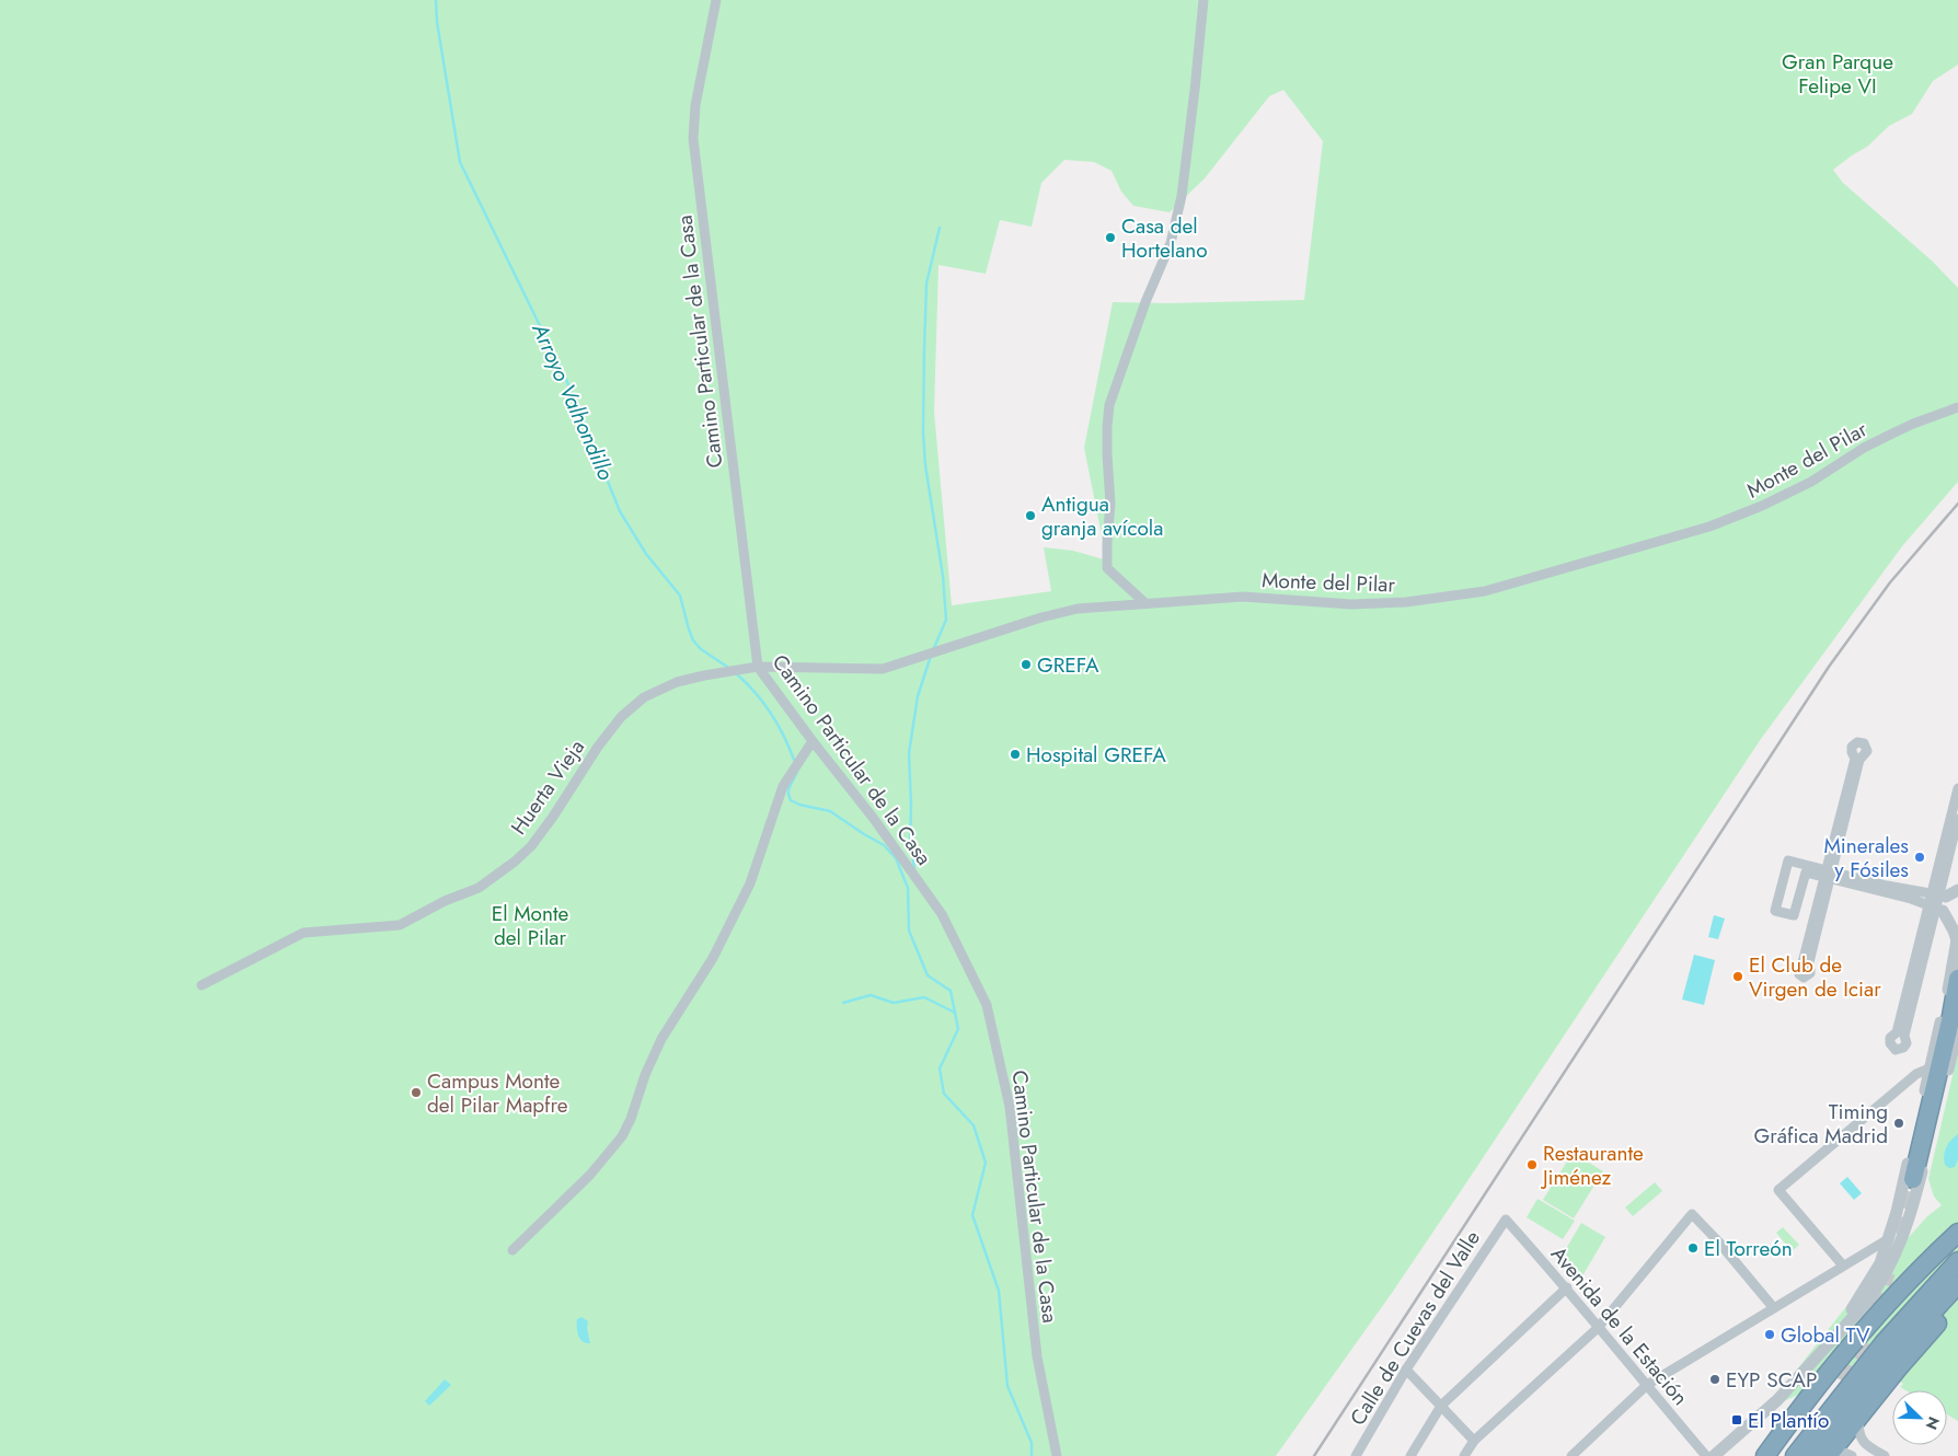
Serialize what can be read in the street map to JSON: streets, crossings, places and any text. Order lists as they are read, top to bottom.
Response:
{
  "streets": {
    "street": [
      "Camino Particular de la Casa",
      "Monte del Pilar",
      "Huerta Vieja",
      "Avenida de la Estación",
      "Calle de Cuevas del Valle"
    ]
  },
  "crossings": [
    ["Camino Particular de la Casa", "Monte del Pilar"],
    ["Monte del Pilar", "Huerta Vieja"],
    ["Avenida de la Estación", "Calle de Cuevas del Valle"]
  ],
  "water": ["Arroyo Valhondillo"],
  "parks": ["Gran Parque Felipe VI", "El Monte del Pilar"],
  "places": {
    "other": [
      "Casa del Hortelano",
      "Antigua granja avícola",
      "GREFA",
      "Hospital GREFA",
      "Minerales y Fósiles",
      "El Club de Virgen de Iciar",
      "Campus Monte del Pilar Mapfre",
      "Timing Gráfica Madrid",
      "Restaurante Jiménez",
      "El Torreón",
      "Global TV",
      "EYP SCAP"
    ],
    "transit": ["El Plantío"]
  },
  "north": "bottom right"
}
